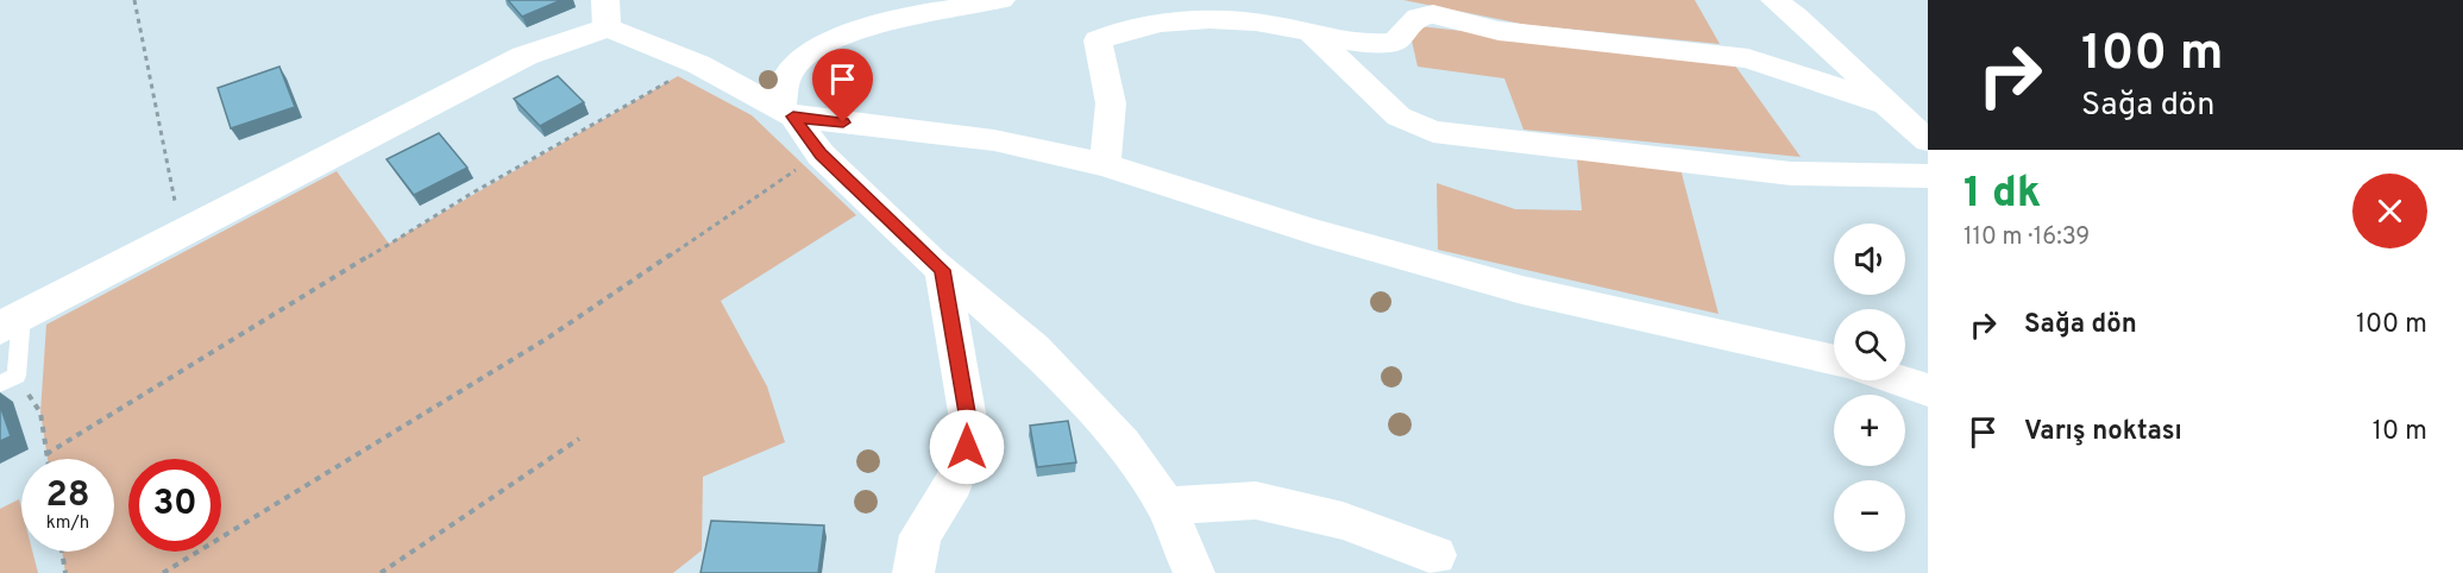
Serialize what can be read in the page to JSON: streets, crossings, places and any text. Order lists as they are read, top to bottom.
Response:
{
  "page": {
    "turn": ["100 m", "Sağa dön"],
    "heading": ["1 dk", "110 m · 16:39"],
    "map_buttons": ["+", "−"],
    "list": [
      {
        "name": "Sağa dön",
        "value": "100 m"
      },
      {
        "name": "Varış noktası",
        "value": "10 m"
      }
    ],
    "speed": "28 km/h",
    "limit": "30"
  }
}
